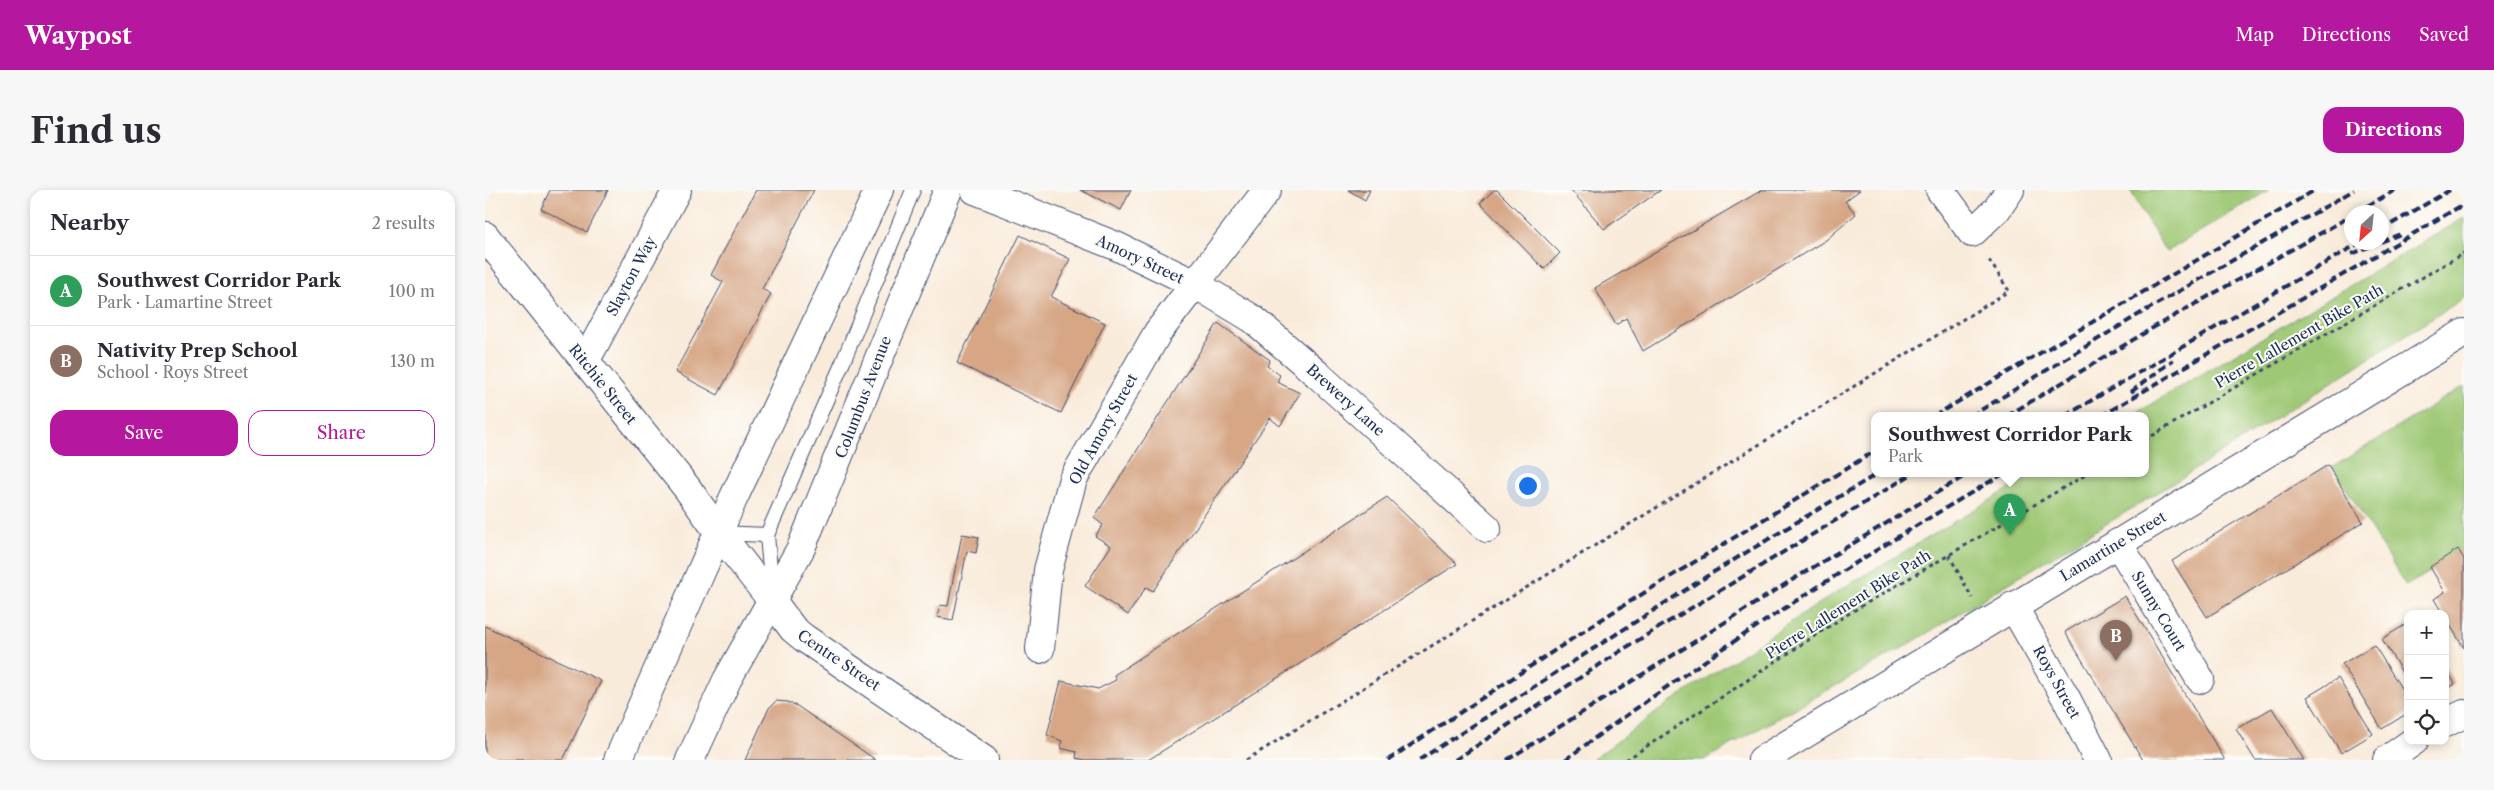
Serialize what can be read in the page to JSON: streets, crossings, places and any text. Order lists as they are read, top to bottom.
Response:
{
  "streets": {
    "street": [
      "Amory Street",
      "Slayton Way",
      "Ritchie Street",
      "Columbus Avenue",
      "Brewery Lane",
      "Old Amory Street",
      "Lamartine Street",
      "Sunny Court",
      "Centre Street",
      "Roys Street"
    ],
    "path": ["Pierre Lallement Bike Path"]
  },
  "crossings": [
    ["Amory Street", "Brewery Lane"],
    ["Amory Street", "Old Amory Street"],
    ["Slayton Way", "Ritchie Street"],
    ["Ritchie Street", "Centre Street"],
    ["Columbus Avenue", "Centre Street"],
    ["Brewery Lane", "Old Amory Street"],
    ["Lamartine Street", "Sunny Court"],
    ["Lamartine Street", "Roys Street"]
  ],
  "north": "bottom left",
  "page": {
    "header": "Waypost",
    "nav": ["Map", "Directions", "Saved"],
    "buttons": [
      "Directions",
      ["Save", "Share"]
    ],
    "title": "Find us",
    "heading": ["Nearby", "2 results"],
    "list": [
      {
        "mark": "A",
        "name": "Southwest Corridor Park",
        "note": "Park · Lamartine Street",
        "value": "100 m"
      },
      {
        "mark": "B",
        "name": "Nativity Prep School",
        "note": "School · Roys Street",
        "value": "130 m"
      }
    ],
    "popup": ["Southwest Corridor Park", "Park"],
    "pins": ["A", "B"],
    "map_buttons": ["+", "−"]
  }
}
